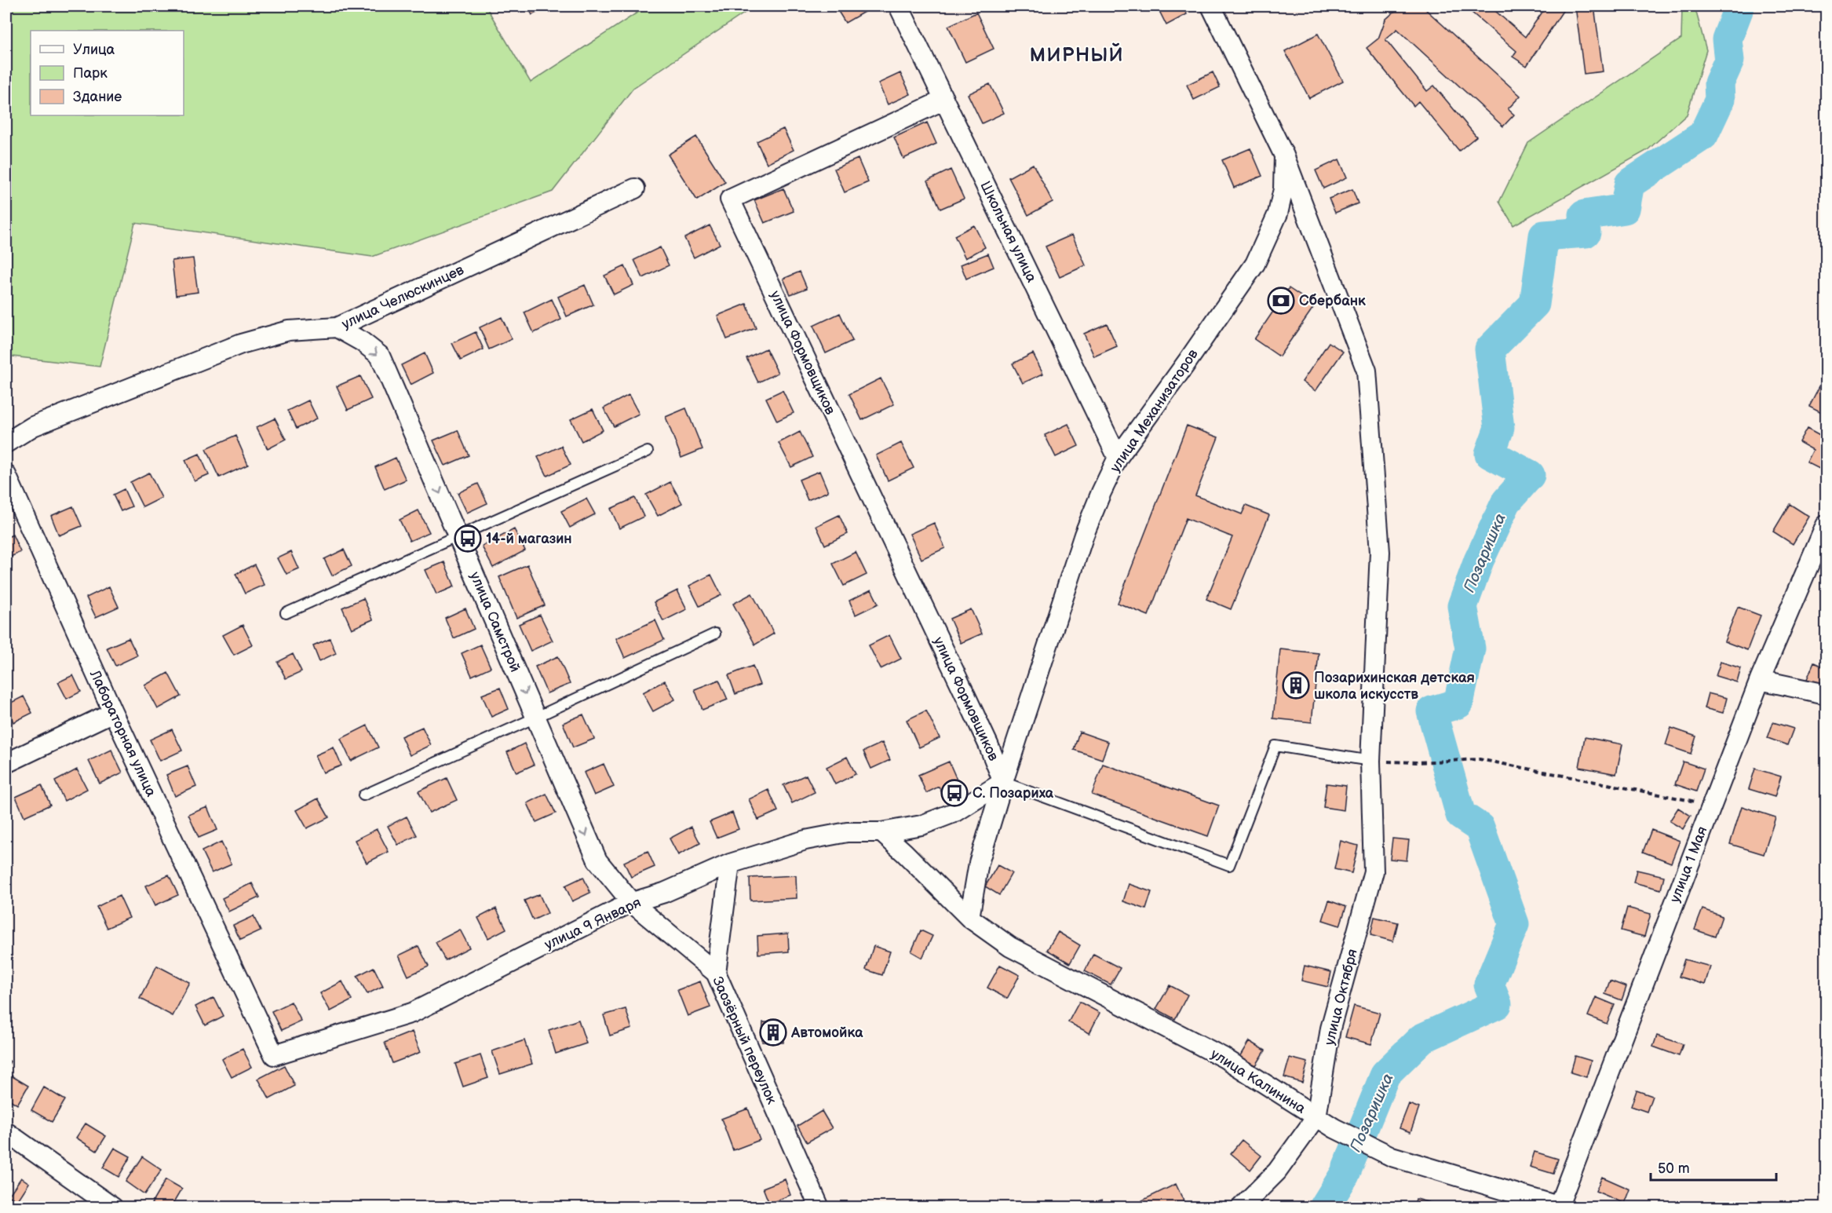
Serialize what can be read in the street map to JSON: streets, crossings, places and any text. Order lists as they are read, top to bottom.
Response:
{
  "streets": {
    "street": [
      "Школьная улица",
      "улица Челюскинцев",
      "улица Формовщиков",
      "улица Механизаторов",
      "улица Самстрой",
      "Лабораторная улица",
      "улица 1 Мая",
      "улица 9 Января",
      "улица Октября",
      "Заозёрный переулок",
      "улица Калинина"
    ]
  },
  "crossings": [
    ["Школьная улица", "улица Формовщиков"],
    ["Школьная улица", "улица Механизаторов"],
    ["улица Челюскинцев", "улица Самстрой"],
    ["улица Формовщиков", "улица Механизаторов"],
    ["улица Формовщиков", "улица 9 Января"],
    ["улица Механизаторов", "улица 9 Января"],
    ["улица Механизаторов", "улица Октября"],
    ["улица Механизаторов", "улица Калинина"],
    ["улица Самстрой", "улица 9 Января"],
    ["улица Самстрой", "Заозёрный переулок"],
    ["Лабораторная улица", "улица 9 Января"],
    ["улица 1 Мая", "улица Калинина"],
    ["улица 9 Января", "Заозёрный переулок"],
    ["улица 9 Января", "улица Калинина"],
    ["улица Октября", "улица Калинина"]
  ],
  "one_way": ["улица Самстрой"],
  "districts": ["МИРНЫЙ"],
  "water": ["Позаришка"],
  "places": {
    "bank": ["Сбербанк"],
    "bus stop": ["14-й магазин", "С. Позариха"],
    "building": ["Позарихинская детская школа искусств", "Автомойка"]
  },
  "legend": ["Улица", "Парк", "Здание"],
  "scale_bar": "50 m"
}
